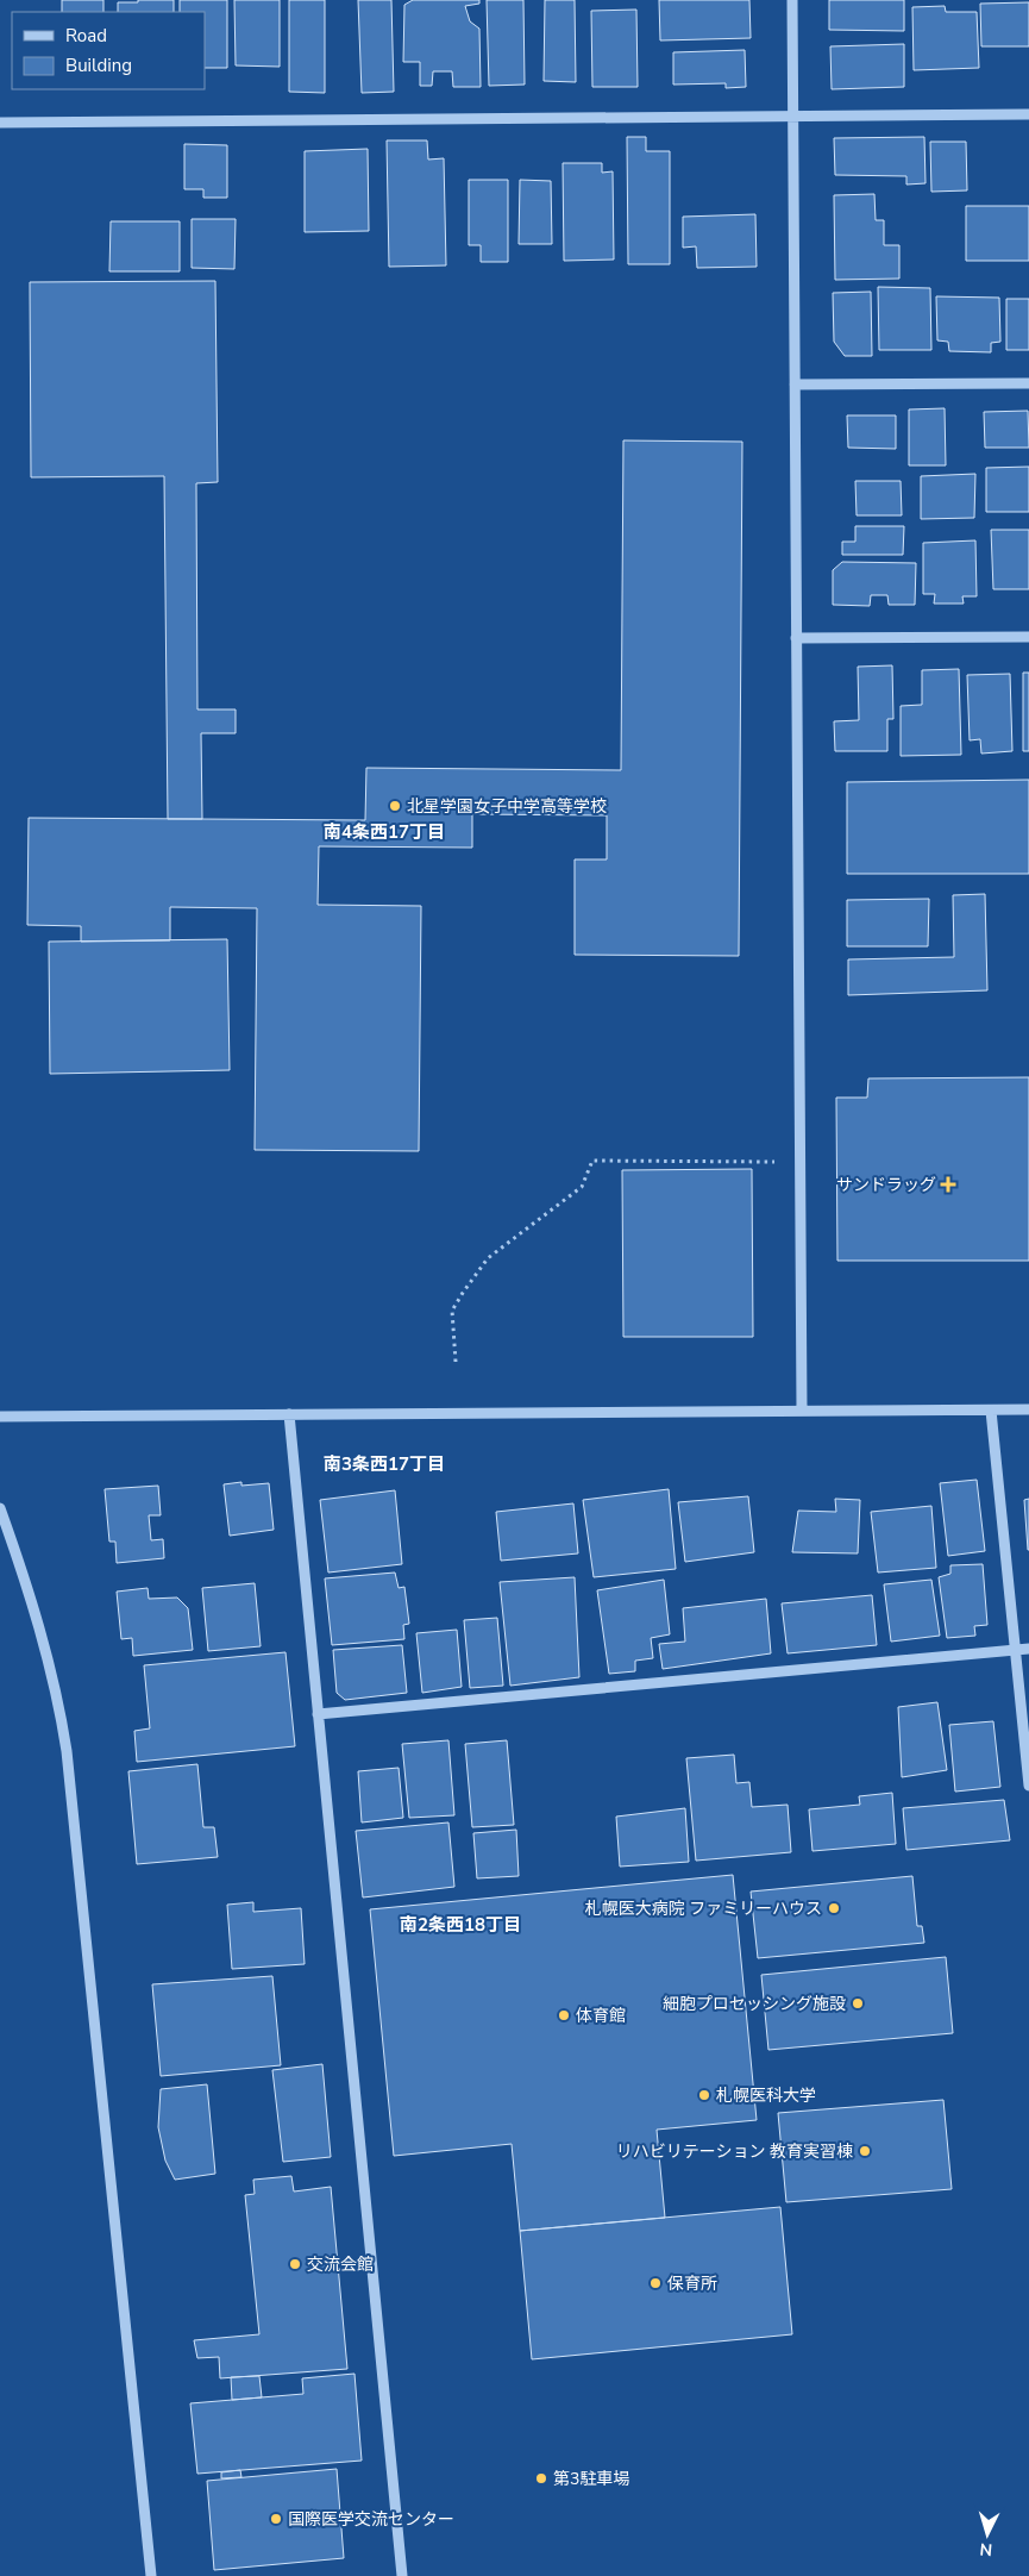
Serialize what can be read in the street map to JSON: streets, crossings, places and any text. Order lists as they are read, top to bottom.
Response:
{
  "districts": ["南4条西17丁目", "南3条西17丁目", "南2条西18丁目"],
  "places": {
    "other": [
      "北星学園女子中学高等学校",
      "札幌医大病院 ファミリーハウス",
      "細胞プロセッシング施設",
      "体育館",
      "札幌医科大学",
      "リハビリテーション 教育実習棟",
      "交流会館",
      "保育所",
      "第3駐車場",
      "国際医学交流センター"
    ],
    "health": ["サンドラッグ"]
  },
  "legend": ["Road", "Building"],
  "north": "bottom"
}
